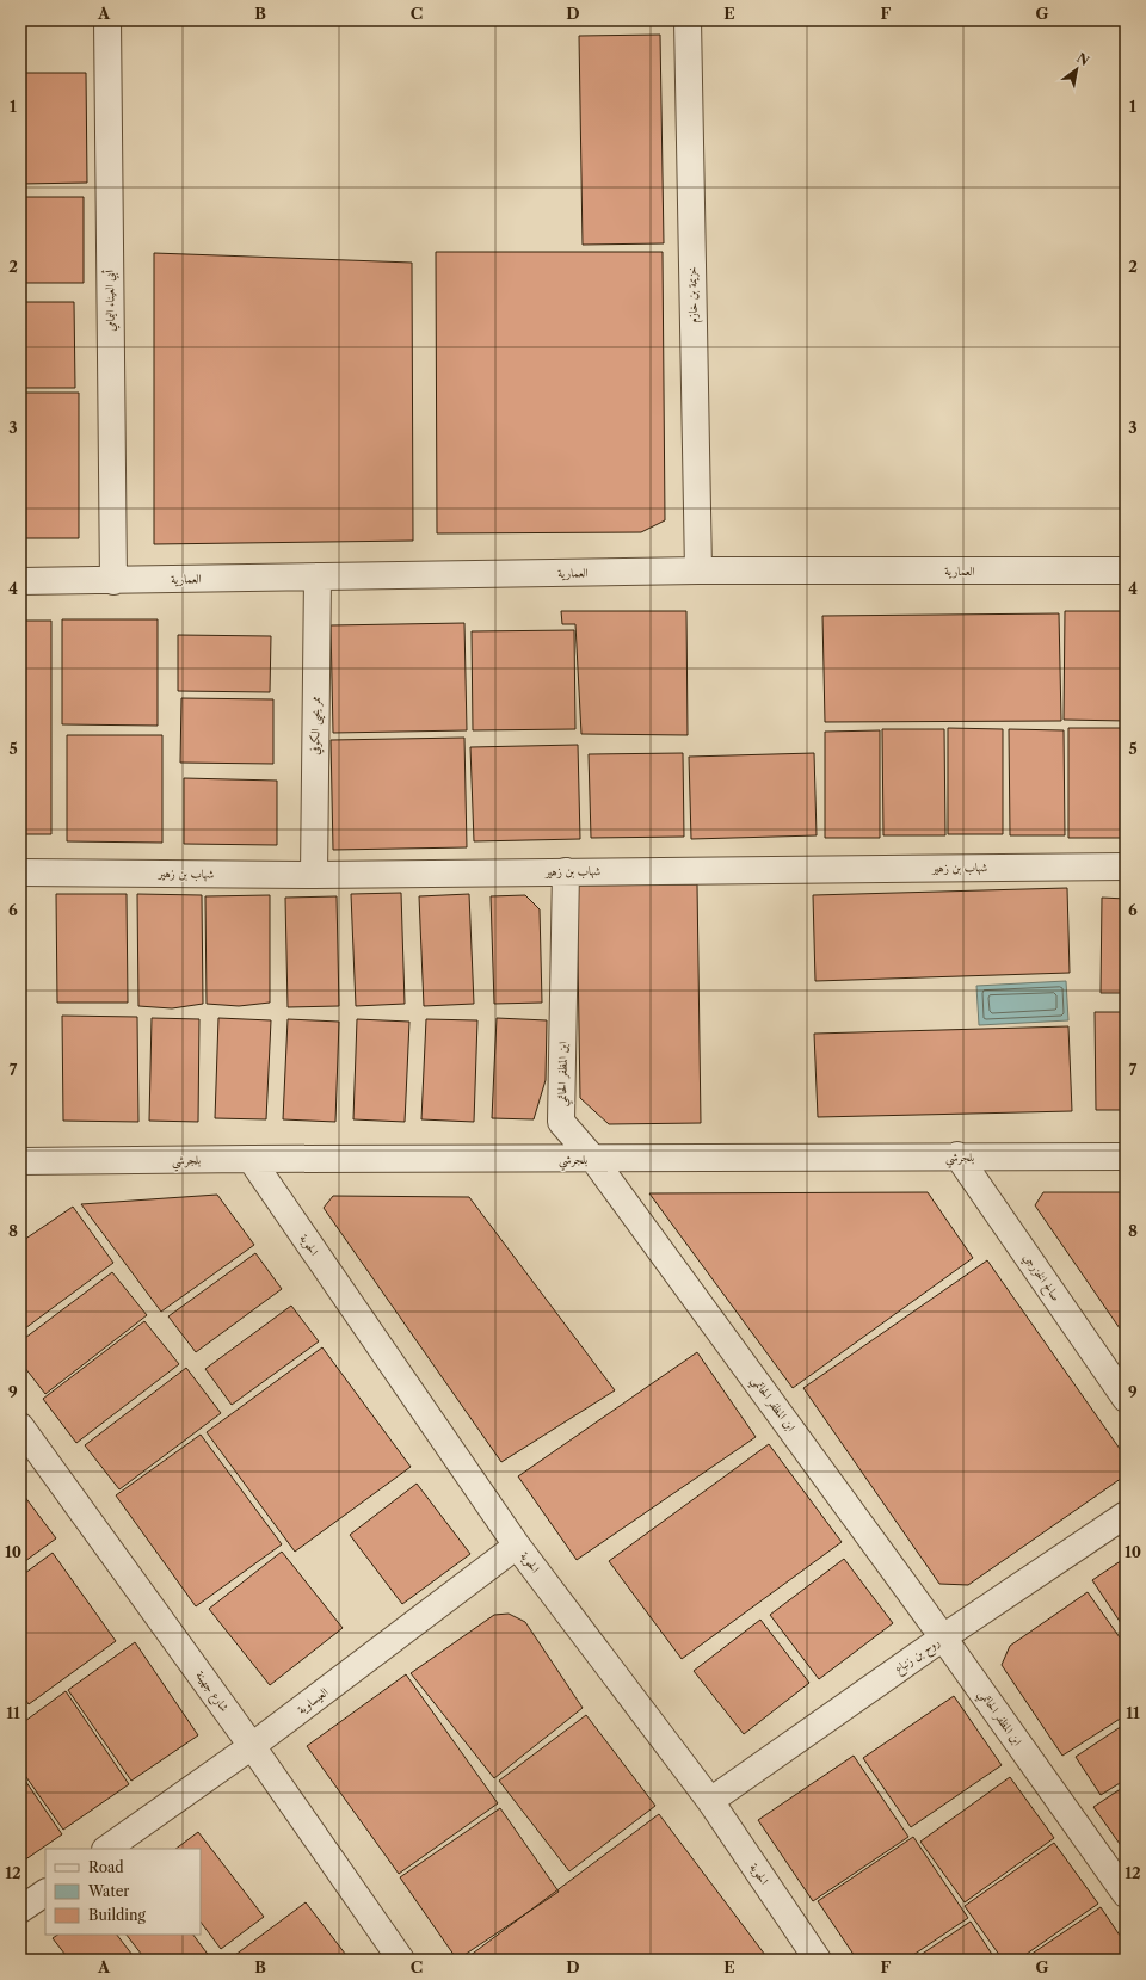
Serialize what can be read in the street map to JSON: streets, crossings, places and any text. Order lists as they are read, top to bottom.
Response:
{
  "streets": {
    "street": [
      "خزيمة بن خازم",
      "أبي العيناء اليمامي",
      "العمارية",
      "ممر يحيى الكوفي",
      "شهاب بن زهير",
      "ابن المظفر الحاتمي",
      "بلجرشي",
      "الحوية",
      "صالح الخزرجي",
      "روح بن زنباع",
      "شارع جهينة",
      "العيساوية"
    ]
  },
  "crossings": [
    ["خزيمة بن خازم", "العمارية"],
    ["أبي العيناء اليمامي", "العمارية"],
    ["العمارية", "ممر يحيى الكوفي"],
    ["ممر يحيى الكوفي", "شهاب بن زهير"],
    ["شهاب بن زهير", "ابن المظفر الحاتمي"],
    ["ابن المظفر الحاتمي", "بلجرشي"],
    ["ابن المظفر الحاتمي", "روح بن زنباع"],
    ["بلجرشي", "الحوية"],
    ["بلجرشي", "صالح الخزرجي"],
    ["الحوية", "روح بن زنباع"],
    ["الحوية", "العيساوية"],
    ["شارع جهينة", "العيساوية"]
  ],
  "legend": ["Road", "Water", "Building"],
  "north": "top right",
  "grid": {
    "columns": [
      "A",
      "B",
      "C",
      "D",
      "E",
      "F",
      "G"
    ],
    "rows": [
      "1",
      "2",
      "3",
      "4",
      "5",
      "6",
      "7",
      "8",
      "9",
      "10",
      "11",
      "12"
    ]
  }
}
